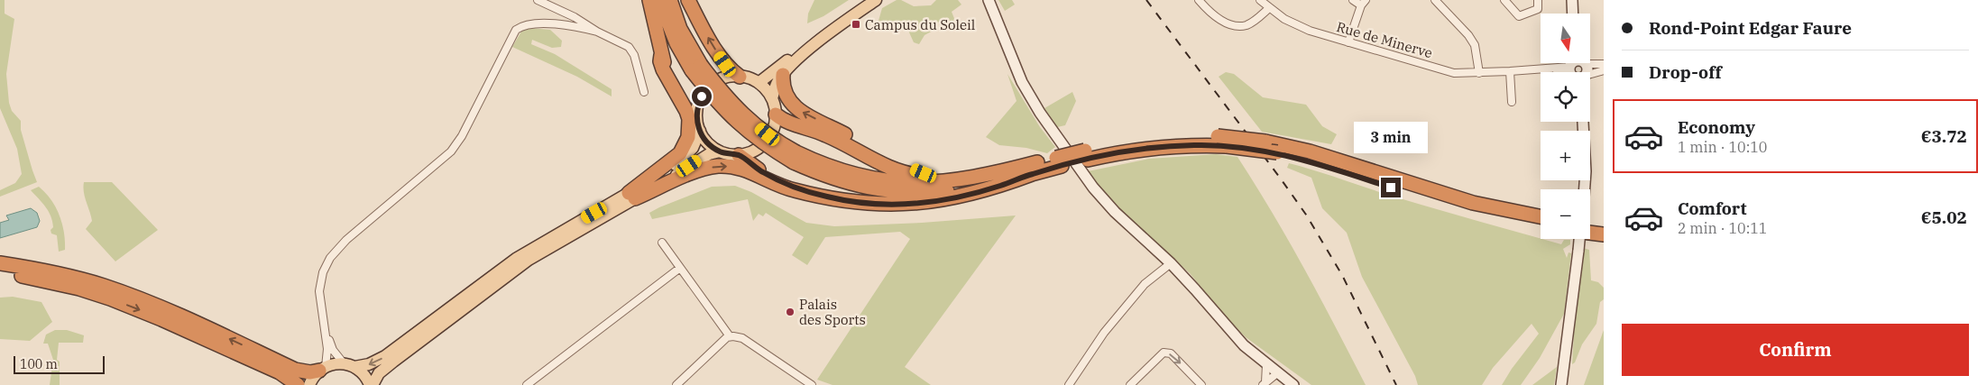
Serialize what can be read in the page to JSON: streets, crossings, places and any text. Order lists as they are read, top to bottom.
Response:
{
  "streets": {
    "street": ["Rue de Minerve"]
  },
  "places": {
    "transit": ["Campus du Soleil"],
    "other": ["Palais des Sports"]
  },
  "scale_bar": "100 m",
  "north": "bottom",
  "page": {
    "banner": ["Rond-Point Edgar Faure", "Drop-off"],
    "map_buttons": ["+", "−"],
    "list": [
      {
        "name": "Economy",
        "note": "1 min · 10:10",
        "value": "€3.72"
      },
      {
        "name": "Comfort",
        "note": "2 min · 10:11",
        "value": "€5.02"
      }
    ],
    "bubble": "3 min",
    "buttons": "Confirm",
    "scale": "100 m"
  }
}
